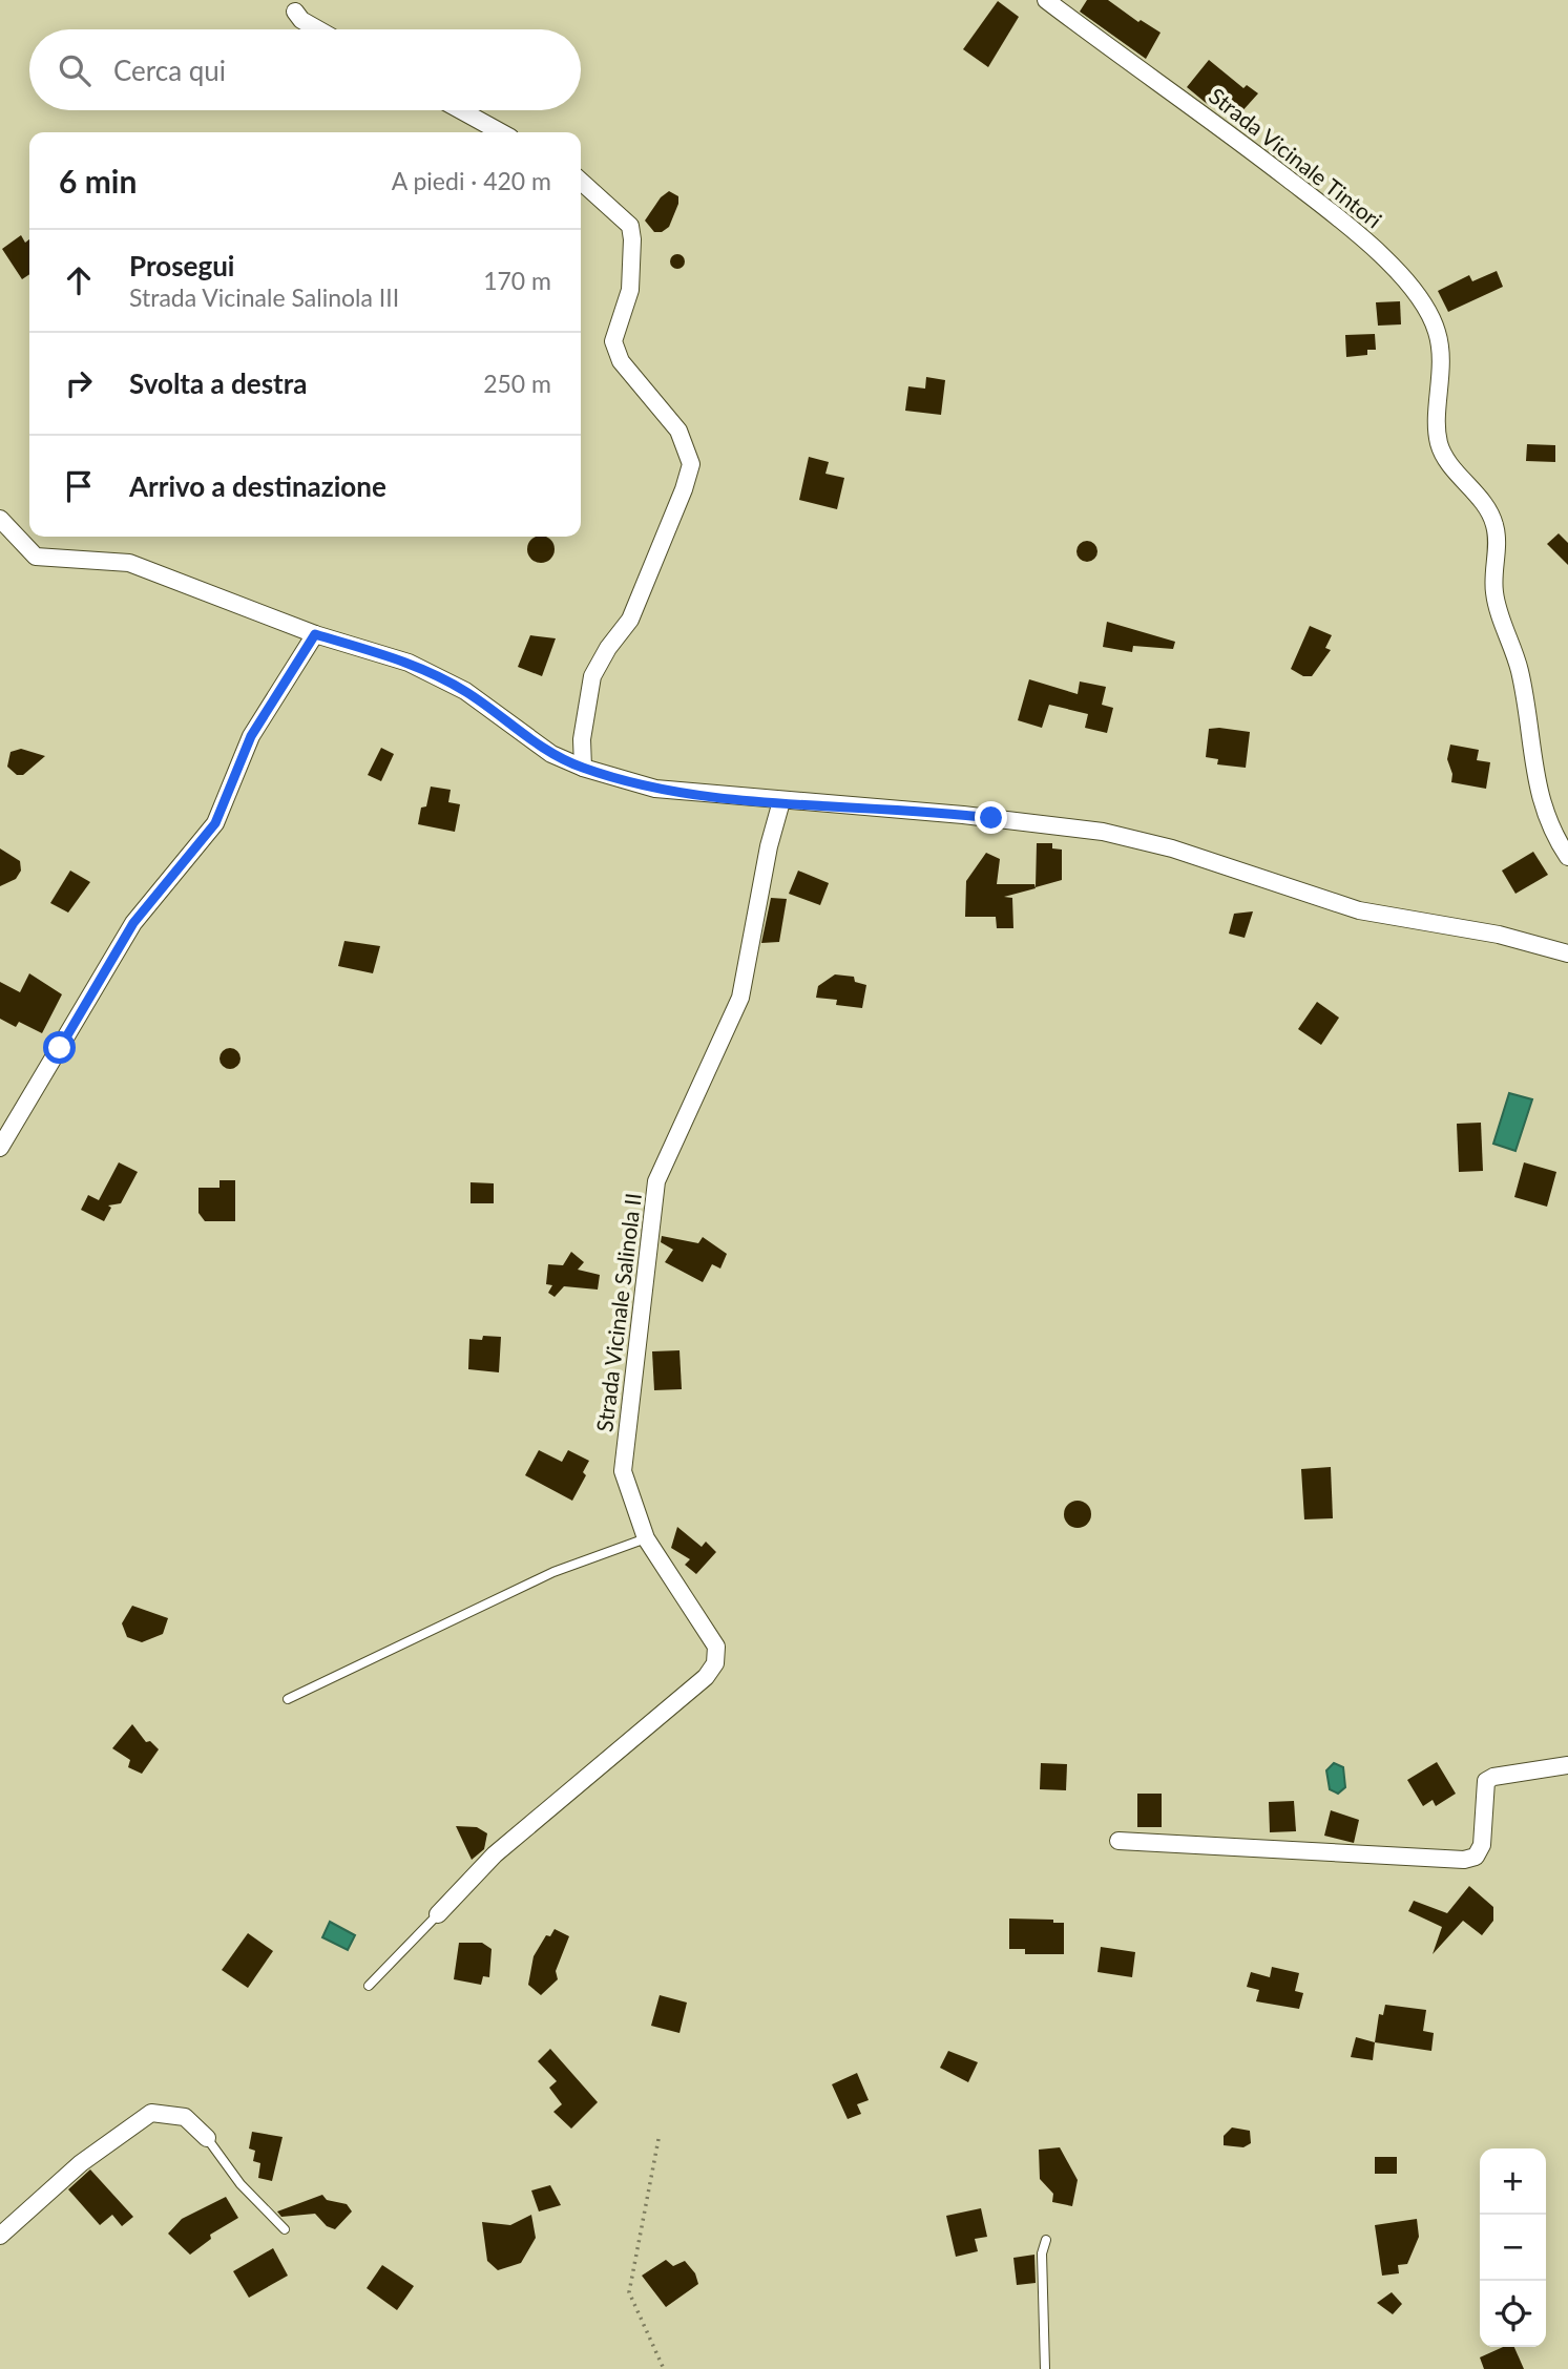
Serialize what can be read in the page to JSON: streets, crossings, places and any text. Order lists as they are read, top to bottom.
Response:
{
  "streets": {
    "street": ["Strada Vicinale Tintori", "Strada Vicinale Salinola II"]
  },
  "page": {
    "search": "Cerca qui",
    "heading": ["6 min", "A piedi · 420 m"],
    "list": [
      ["Prosegui", "Strada Vicinale Salinola III", "170 m"],
      ["Svolta a destra", "250 m"],
      "Arrivo a destinazione"
    ],
    "map_buttons": ["+", "−"]
  }
}
